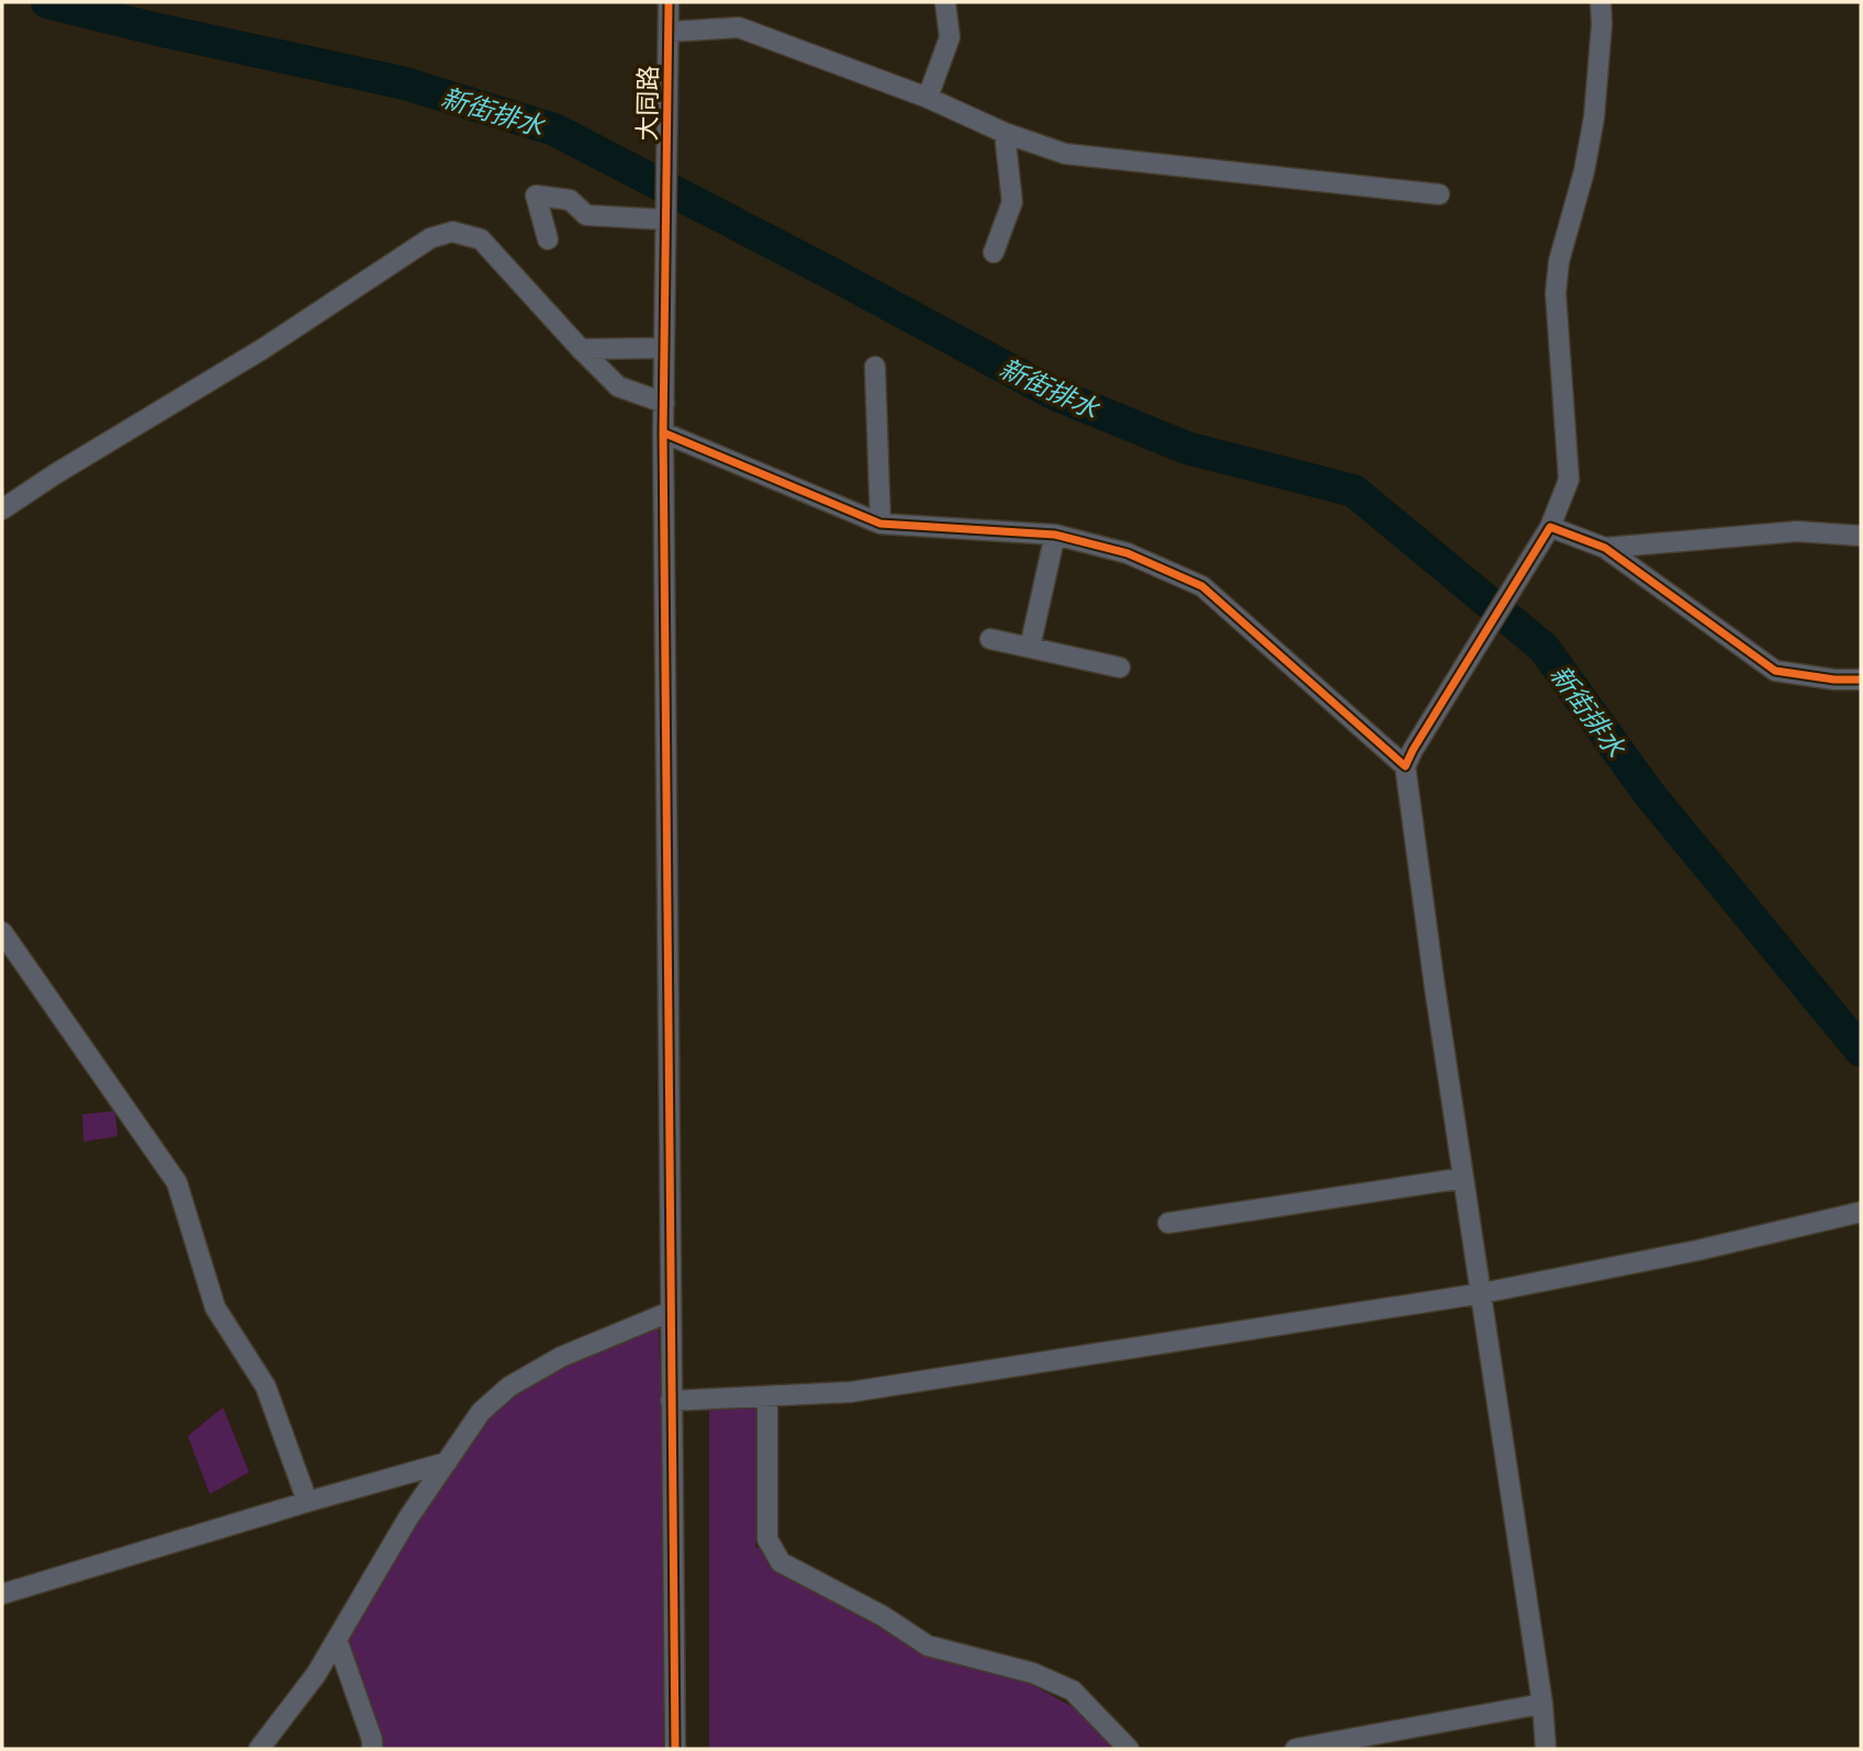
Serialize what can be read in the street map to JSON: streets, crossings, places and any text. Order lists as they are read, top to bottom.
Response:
{
  "streets": {
    "street": ["大同路"]
  },
  "water": ["新街排水"]
}
